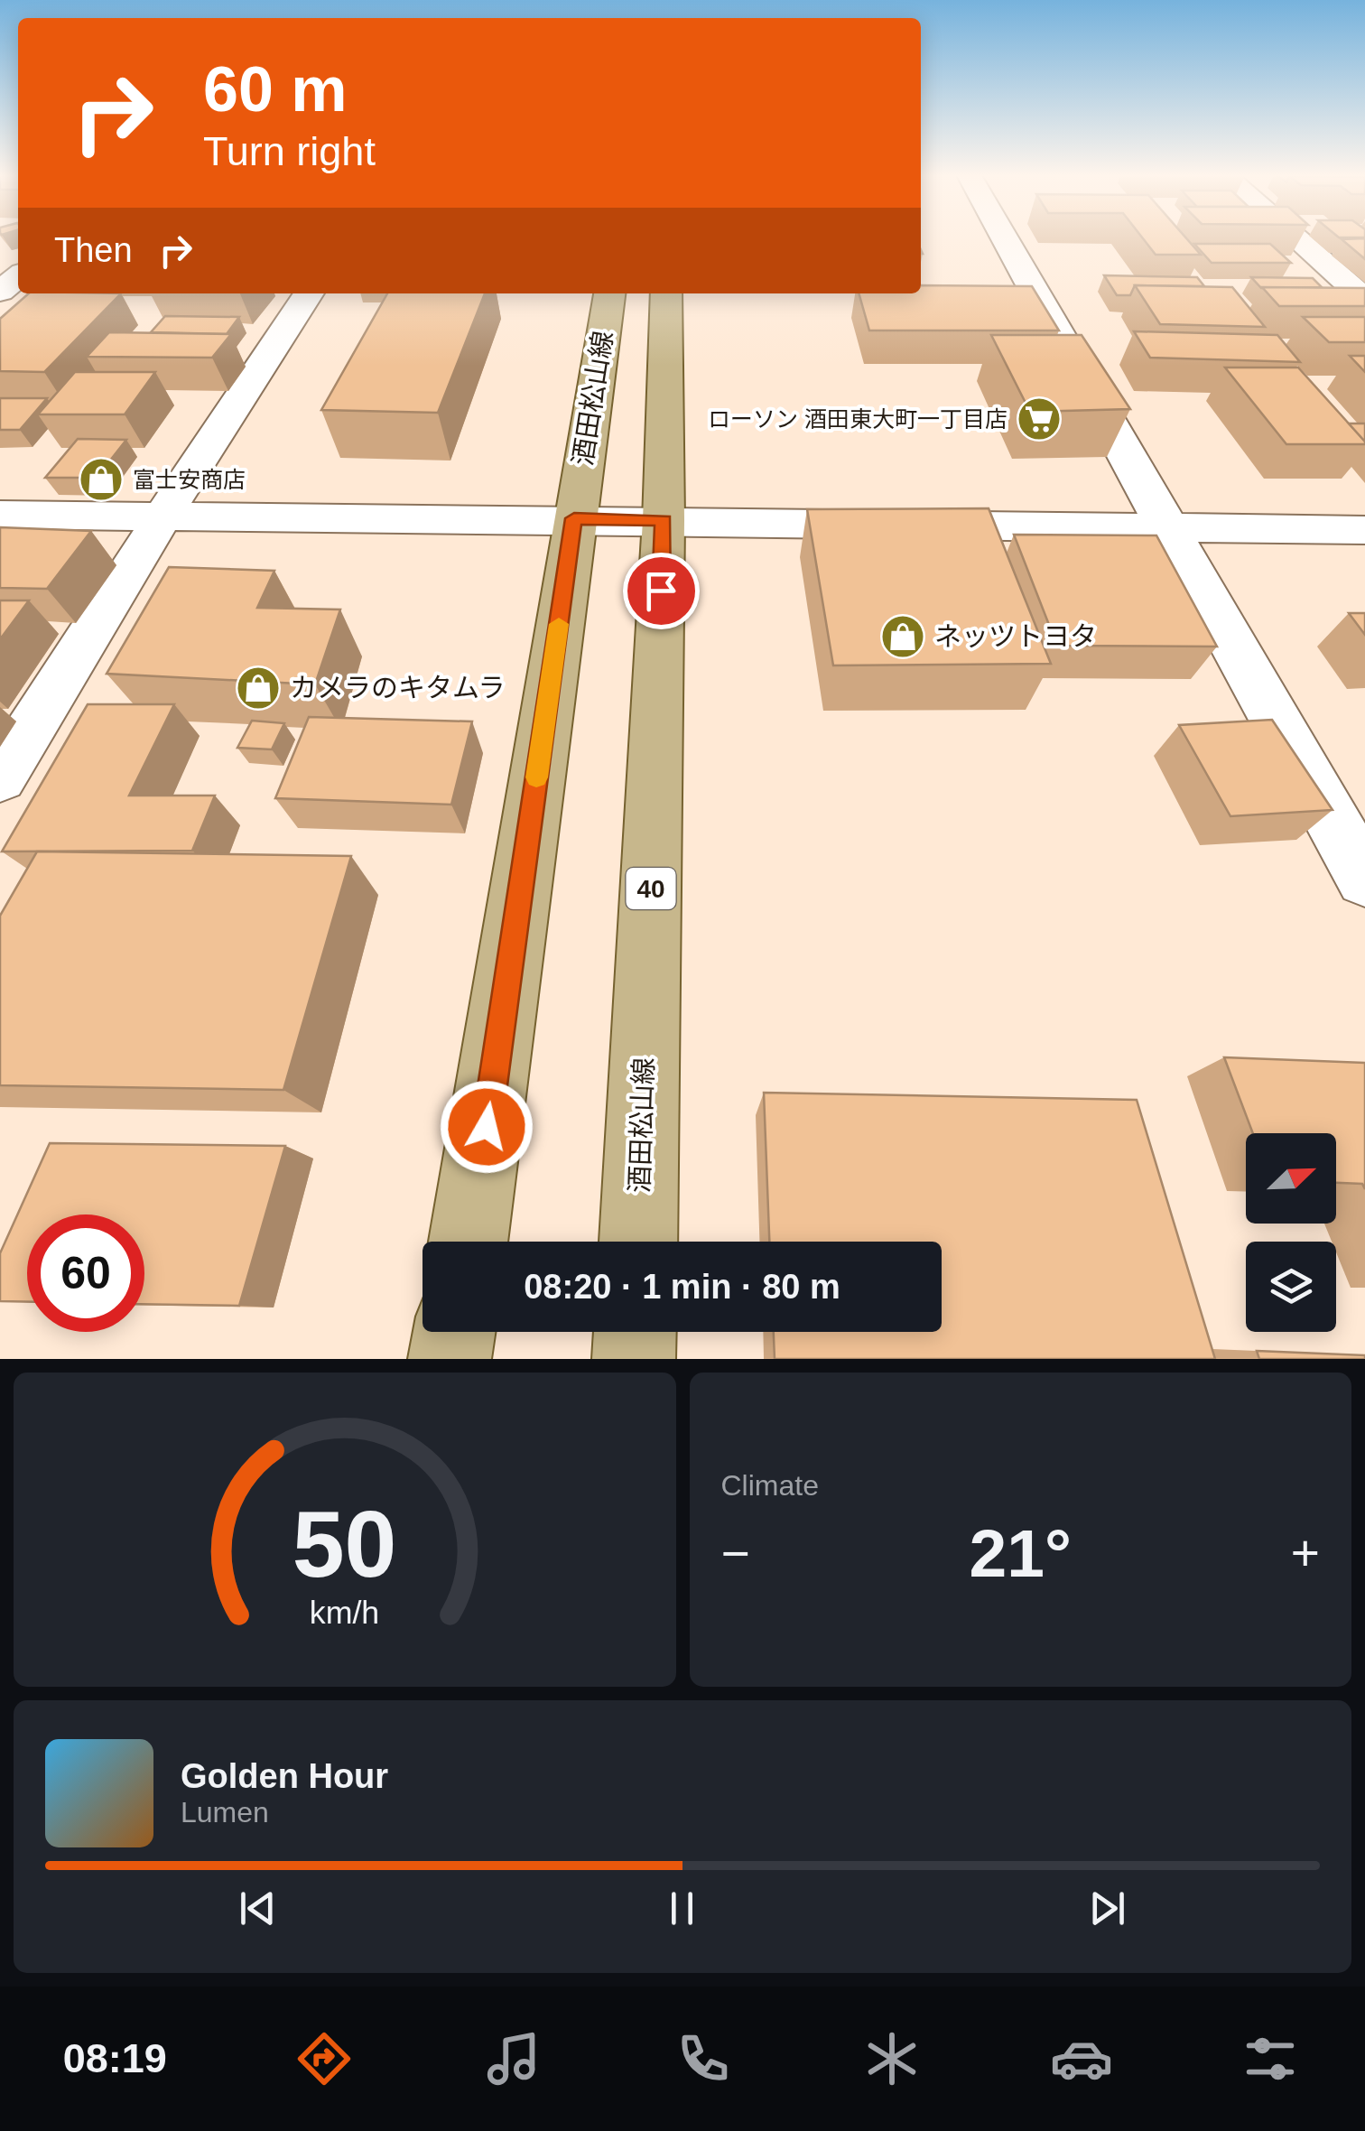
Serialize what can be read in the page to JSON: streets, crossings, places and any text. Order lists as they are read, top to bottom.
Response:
{
  "streets": {
    "main road": ["酒田松山線", "40"]
  },
  "places": {
    "supermarket": ["ローソン 酒田東大町一丁目店"],
    "shop": ["富士安商店", "ネッツトヨタ", "カメラのキタムラ"]
  },
  "north": "top right",
  "page": {
    "turn": ["60 m", "Turn right"],
    "then": "Then",
    "limit": "60",
    "trip": "08:20 · 1 min · 80 m",
    "tile": "Climate",
    "heat": ["−", "21°", "+"],
    "song": ["Golden Hour", "Lumen"],
    "tabs": "08:19",
    "gauge": ["50", "km/h"]
  }
}
